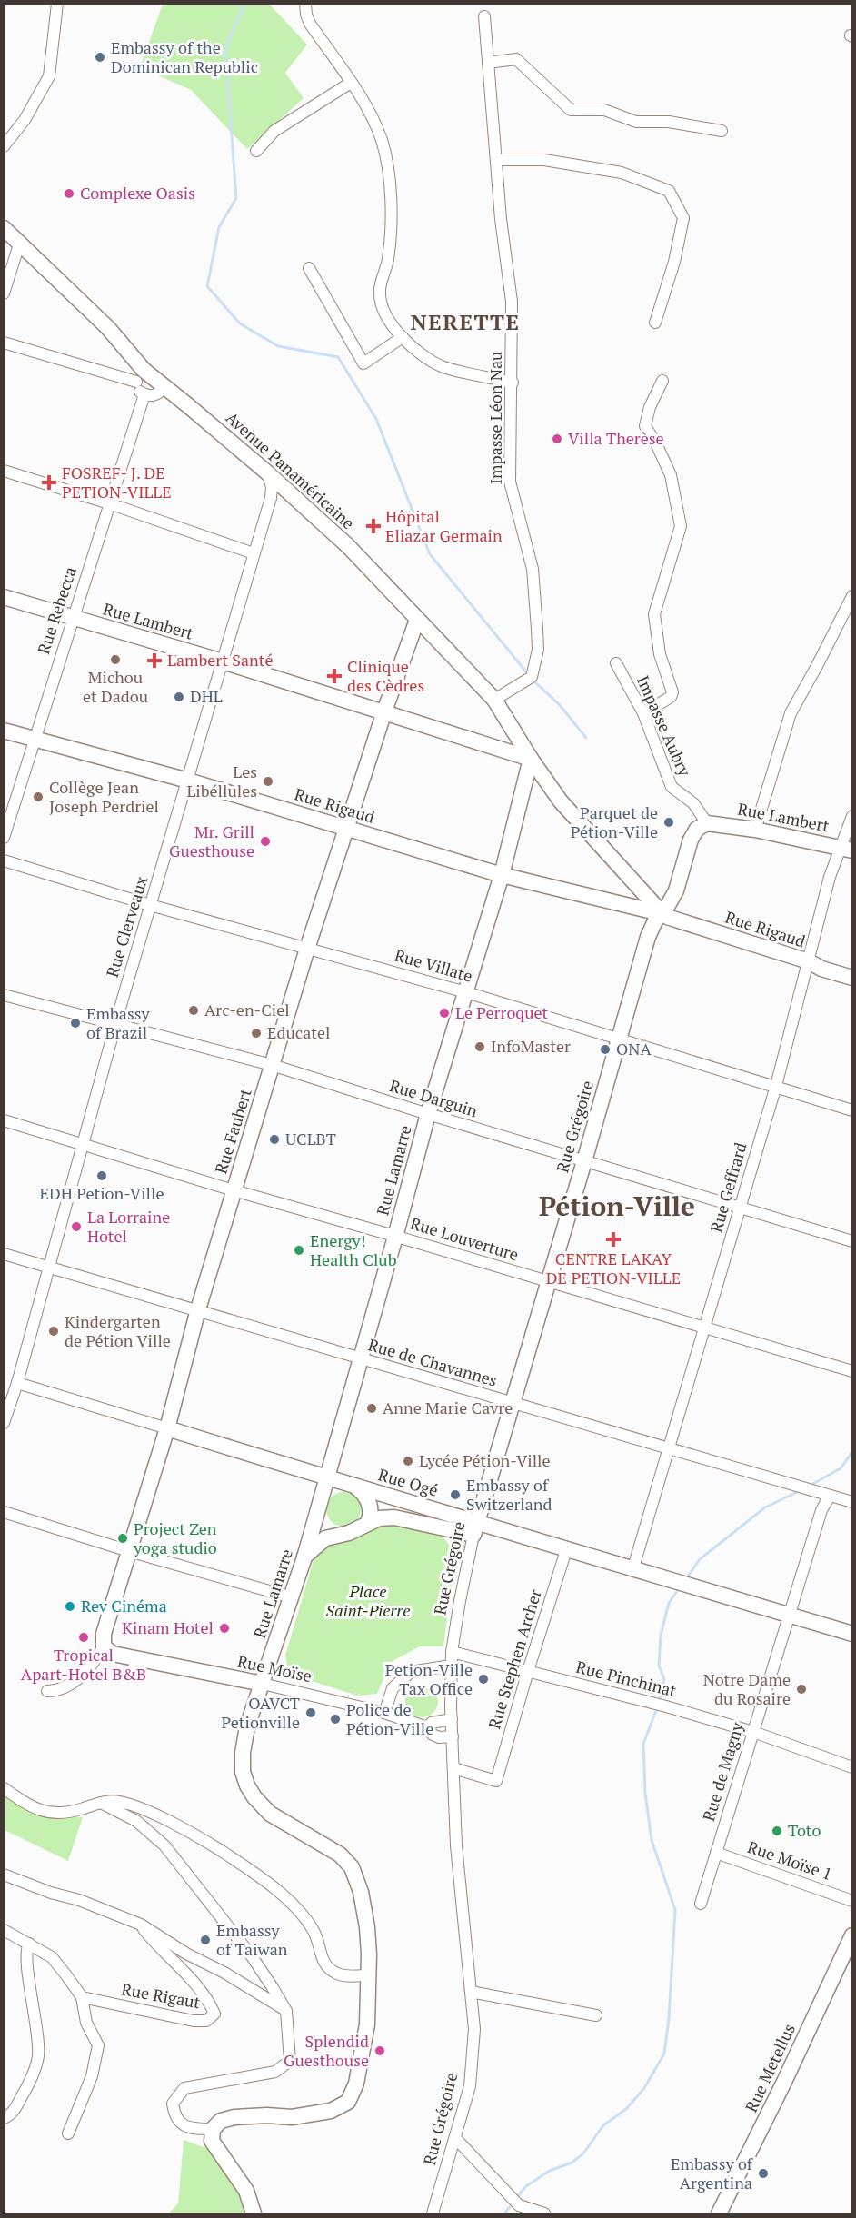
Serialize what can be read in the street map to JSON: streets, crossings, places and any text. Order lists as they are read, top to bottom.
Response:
{
  "streets": {
    "main road": [
      "Avenue Panaméricaine",
      "Rue Lambert",
      "Rue Rigaud",
      "Rue Grégoire",
      "Rue Faubert",
      "Rue Lamarre",
      "Rue Ogé",
      "Rue Moïse",
      "Rue Metellus"
    ],
    "street": [
      "Impasse Léon Nau",
      "Rue Rebecca",
      "Impasse Aubry",
      "Rue Clerveaux",
      "Rue Villate",
      "Rue Darguin",
      "Rue Geffrard",
      "Rue Louverture",
      "Rue de Chavannes",
      "Rue Stephen Archer",
      "Rue Pinchinat",
      "Rue de Magny",
      "Rue Moïse 1",
      "Rue Rigaut"
    ]
  },
  "crossings": [
    ["Impasse Léon Nau", "Avenue Panaméricaine"],
    ["Avenue Panaméricaine", "Rue Lambert"],
    ["Avenue Panaméricaine", "Rue Rigaud"],
    ["Avenue Panaméricaine", "Rue Clerveaux"],
    ["Avenue Panaméricaine", "Rue Grégoire"],
    ["Avenue Panaméricaine", "Rue Faubert"],
    ["Avenue Panaméricaine", "Rue Lamarre"],
    ["Rue Rebecca", "Rue Lambert"],
    ["Rue Rebecca", "Rue Rigaud"],
    ["Rue Lambert", "Impasse Aubry"],
    ["Rue Lambert", "Rue Clerveaux"],
    ["Rue Lambert", "Rue Grégoire"],
    ["Rue Lambert", "Rue Faubert"],
    ["Rue Lambert", "Rue Lamarre"],
    ["Rue Lambert", "Rue Geffrard"],
    ["Impasse Aubry", "Rue Grégoire"],
    ["Rue Rigaud", "Rue Clerveaux"],
    ["Rue Rigaud", "Rue Grégoire"],
    ["Rue Rigaud", "Rue Faubert"],
    ["Rue Rigaud", "Rue Lamarre"],
    ["Rue Rigaud", "Rue Geffrard"],
    ["Rue Clerveaux", "Rue Villate"],
    ["Rue Clerveaux", "Rue Darguin"],
    ["Rue Clerveaux", "Rue Louverture"],
    ["Rue Clerveaux", "Rue de Chavannes"],
    ["Rue Clerveaux", "Rue Ogé"],
    ["Rue Villate", "Rue Grégoire"],
    ["Rue Villate", "Rue Faubert"],
    ["Rue Villate", "Rue Lamarre"],
    ["Rue Villate", "Rue Geffrard"],
    ["Rue Darguin", "Rue Grégoire"],
    ["Rue Darguin", "Rue Faubert"],
    ["Rue Darguin", "Rue Lamarre"],
    ["Rue Darguin", "Rue Geffrard"],
    ["Rue Grégoire", "Rue Louverture"],
    ["Rue Grégoire", "Rue de Chavannes"],
    ["Rue Grégoire", "Rue Ogé"],
    ["Rue Grégoire", "Rue Stephen Archer"],
    ["Rue Grégoire", "Rue Moïse"],
    ["Rue Grégoire", "Rue Pinchinat"],
    ["Rue Faubert", "Rue Louverture"],
    ["Rue Faubert", "Rue de Chavannes"],
    ["Rue Faubert", "Rue Ogé"],
    ["Rue Faubert", "Rue Moïse"],
    ["Rue Lamarre", "Rue Louverture"],
    ["Rue Lamarre", "Rue de Chavannes"],
    ["Rue Lamarre", "Rue Ogé"],
    ["Rue Lamarre", "Rue Moïse"],
    ["Rue Geffrard", "Rue Louverture"],
    ["Rue Geffrard", "Rue de Chavannes"],
    ["Rue Geffrard", "Rue Ogé"],
    ["Rue de Chavannes", "Rue de Magny"],
    ["Rue Ogé", "Rue Stephen Archer"],
    ["Rue Ogé", "Rue de Magny"],
    ["Rue Stephen Archer", "Rue Pinchinat"],
    ["Rue Pinchinat", "Rue de Magny"],
    ["Rue de Magny", "Rue Moïse 1"]
  ],
  "districts": ["NERETTE", "Pétion-Ville"],
  "parks": ["Place Saint-Pierre"],
  "places": {
    "other": [
      "Embassy of the Dominican Republic",
      "Complexe Oasis",
      "Villa Therèse",
      "Michou et Dadou",
      "DHL",
      "Les Libéllules",
      "Collège Jean Joseph Perdriel",
      "Parquet de Pétion-Ville",
      "Mr. Grill Guesthouse",
      "Arc-en-Ciel",
      "Le Perroquet",
      "Embassy of Brazil",
      "Educatel",
      "InfoMaster",
      "ONA",
      "UCLBT",
      "EDH Petion-Ville",
      "La Lorraine Hotel",
      "Energy! Health Club",
      "Kindergarten de Pétion Ville",
      "Anne Marie Cavre",
      "Lycée Pétion-Ville",
      "Embassy of Switzerland",
      "Project Zen yoga studio",
      "Rev Cinéma",
      "Kinam Hotel",
      "Tropical Apart-Hotel B&B",
      "Petion-Ville Tax Office",
      "Notre Dame du Rosaire",
      "OAVCT Petionville",
      "Police de Pétion-Ville",
      "Toto",
      "Embassy of Taiwan",
      "Splendid Guesthouse",
      "Embassy of Argentina"
    ],
    "health": [
      "FOSREF- J. DE PETION-VILLE",
      "Hôpital Eliazar Germain",
      "Lambert Santé",
      "Clinique des Cèdres",
      "CENTRE LAKAY DE PETION-VILLE"
    ]
  }
}
